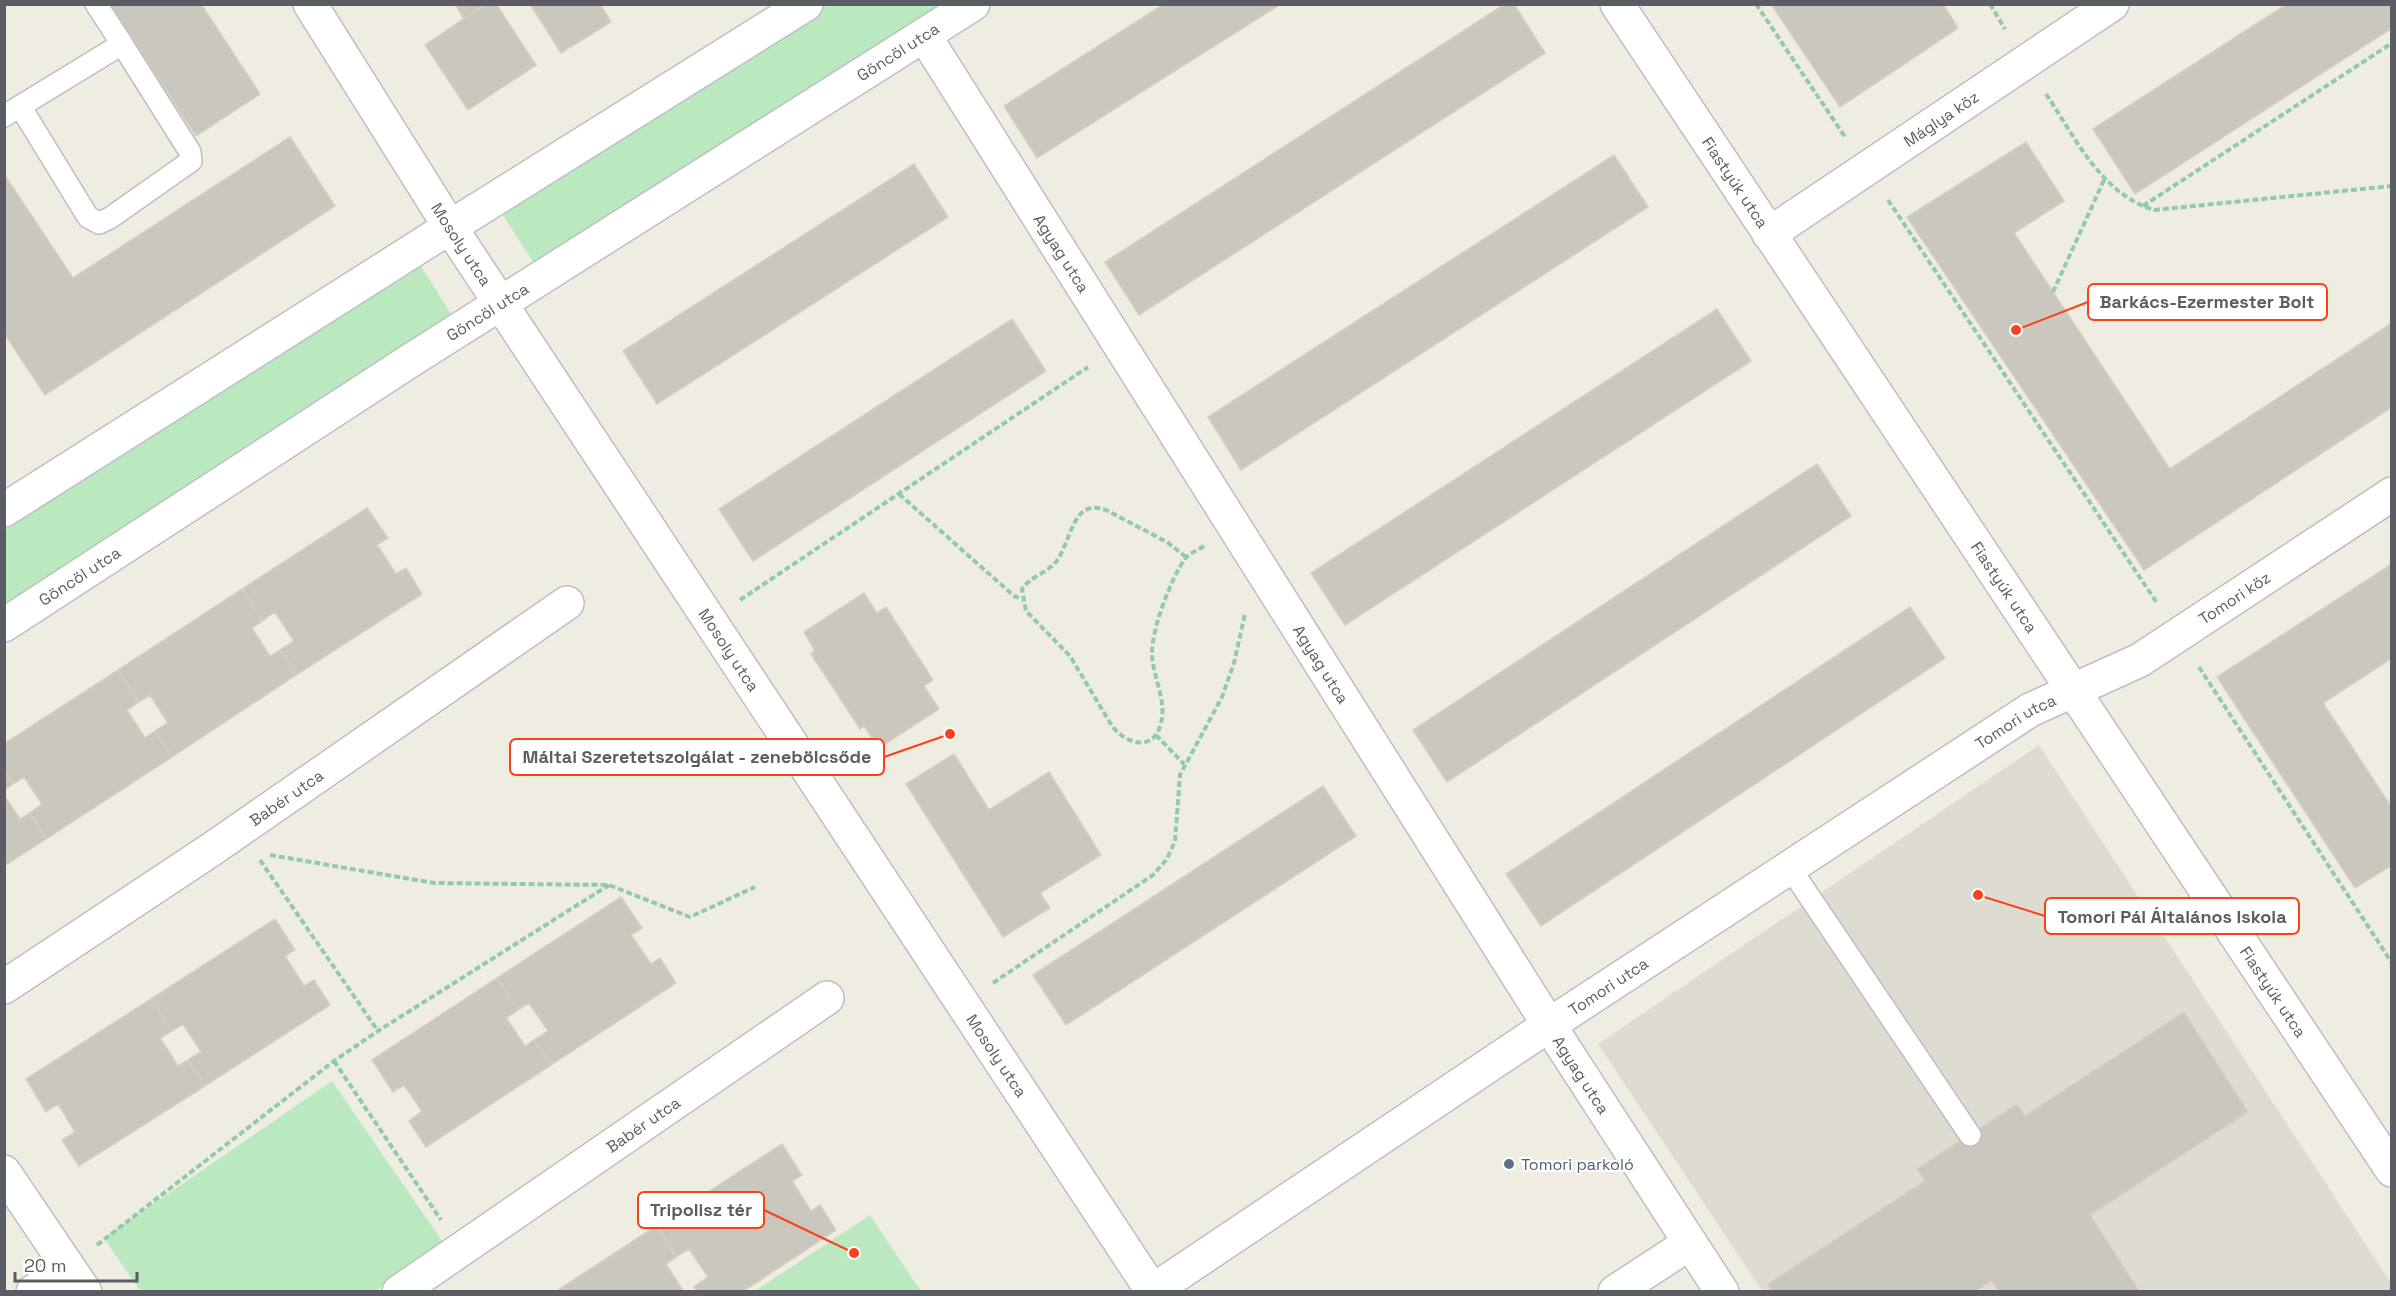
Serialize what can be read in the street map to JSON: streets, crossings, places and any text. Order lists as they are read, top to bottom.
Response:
{
  "streets": {
    "street": [
      "Göncöl utca",
      "Máglya köz",
      "Fiastyúk utca",
      "Mosoly utca",
      "Agyag utca",
      "Tomori köz",
      "Tomori utca",
      "Babér utca"
    ]
  },
  "crossings": [
    ["Göncöl utca", "Mosoly utca"],
    ["Göncöl utca", "Agyag utca"],
    ["Máglya köz", "Fiastyúk utca"],
    ["Fiastyúk utca", "Tomori köz"],
    ["Fiastyúk utca", "Tomori utca"],
    ["Mosoly utca", "Tomori utca"],
    ["Agyag utca", "Tomori utca"],
    ["Tomori köz", "Tomori utca"]
  ],
  "places": [
    "Barkács-Ezermester Bolt",
    "Máltai Szeretetszolgálat - zenebölcsőde",
    "Tomori Pál Általános Iskola",
    "Tomori parkoló",
    "Tripolisz tér"
  ],
  "scale_bar": "20 m"
}
